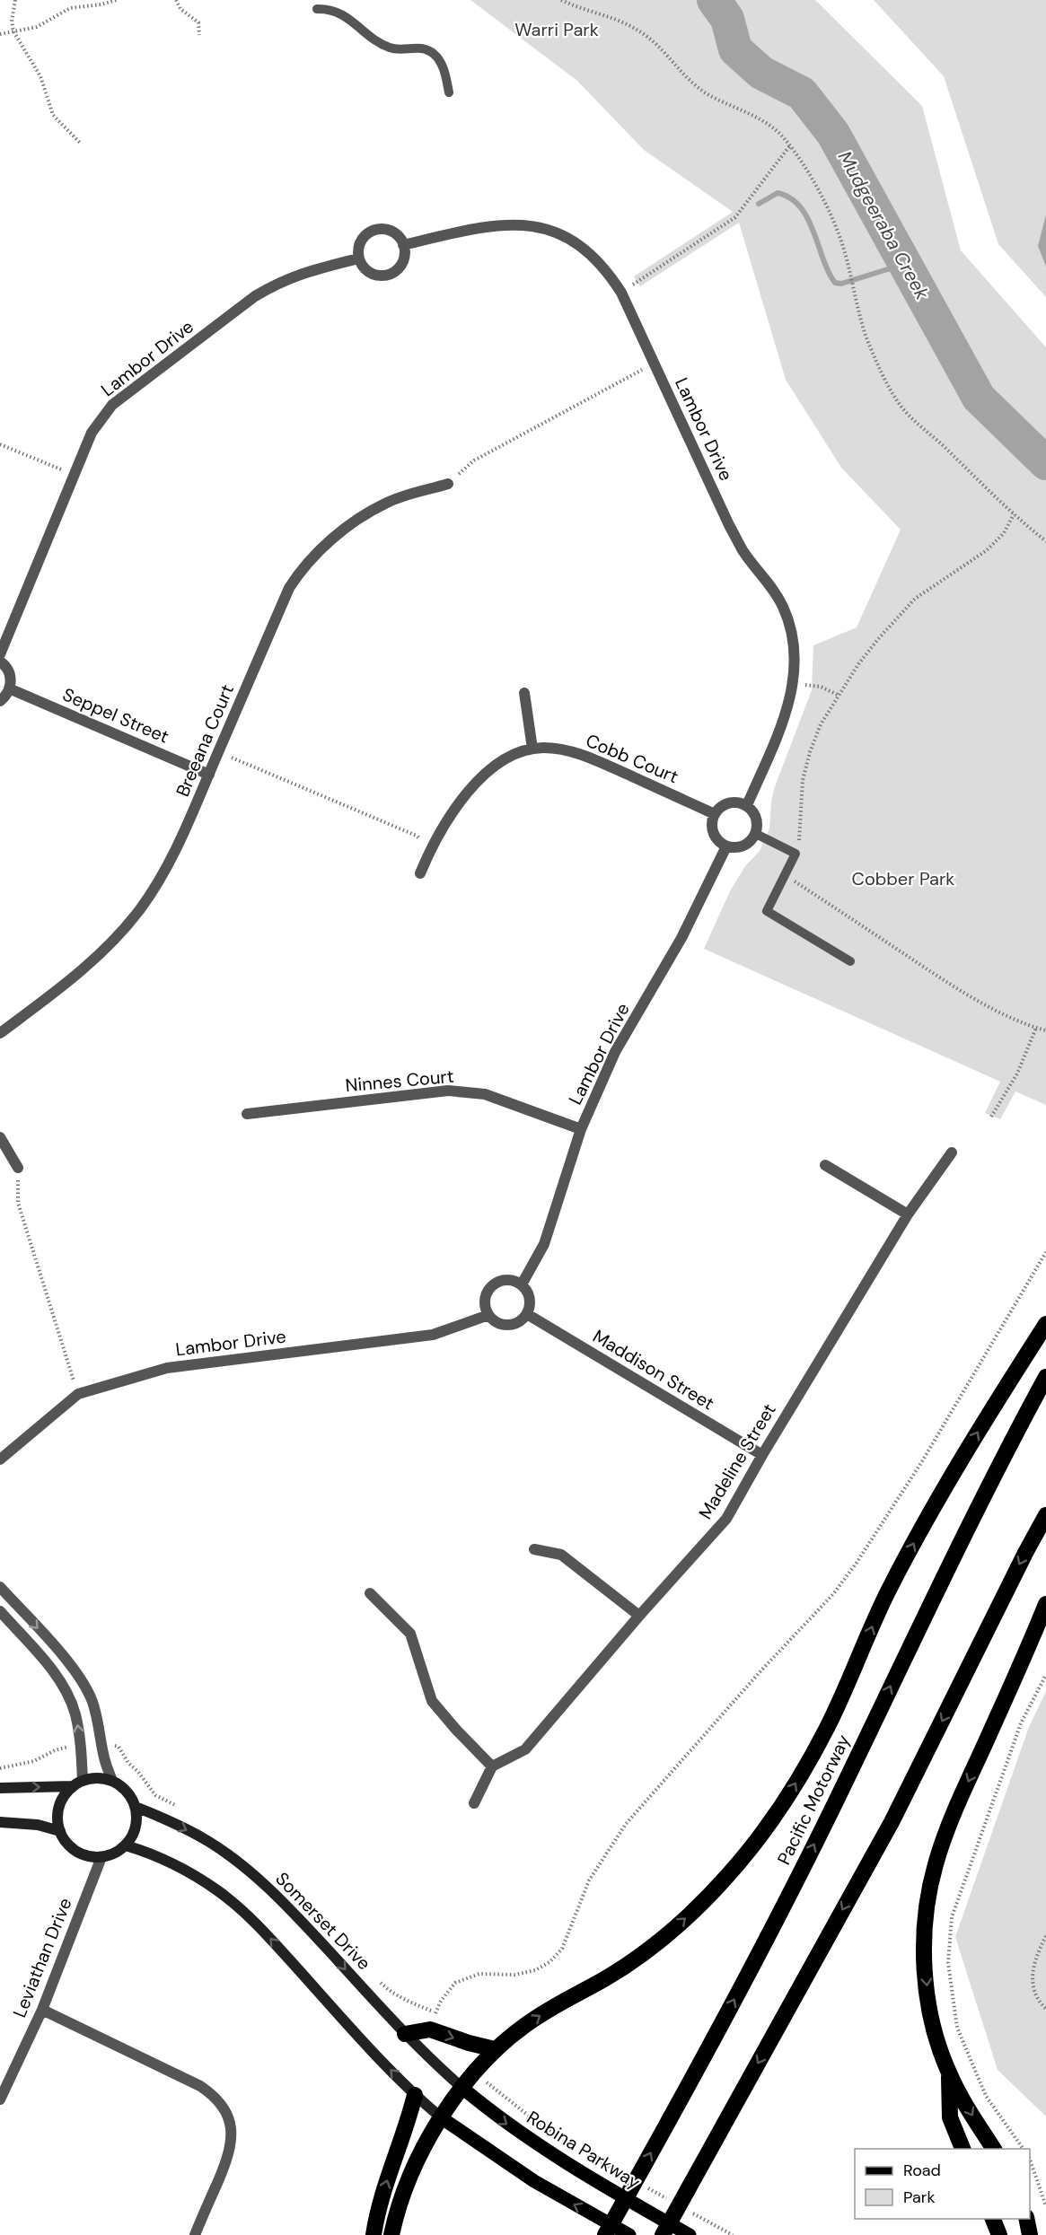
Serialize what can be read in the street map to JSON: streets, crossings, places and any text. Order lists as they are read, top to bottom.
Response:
{
  "streets": {
    "highway": ["Pacific Motorway"],
    "main road": ["Somerset Drive", "Robina Parkway"],
    "street": [
      "Lambor Drive",
      "Seppel Street",
      "Breeana Court",
      "Cobb Court",
      "Ninnes Court",
      "Maddison Street",
      "Madeline Street",
      "Leviathan Drive"
    ]
  },
  "crossings": [
    ["Lambor Drive", "Cobb Court"],
    ["Lambor Drive", "Ninnes Court"],
    ["Lambor Drive", "Maddison Street"],
    ["Seppel Street", "Breeana Court"],
    ["Maddison Street", "Madeline Street"],
    ["Somerset Drive", "Leviathan Drive"],
    ["Somerset Drive", "Robina Parkway"]
  ],
  "water": ["Mudgeeraba Creek"],
  "parks": ["Warri Park", "Cobber Park"],
  "legend": ["Road", "Park"]
}
